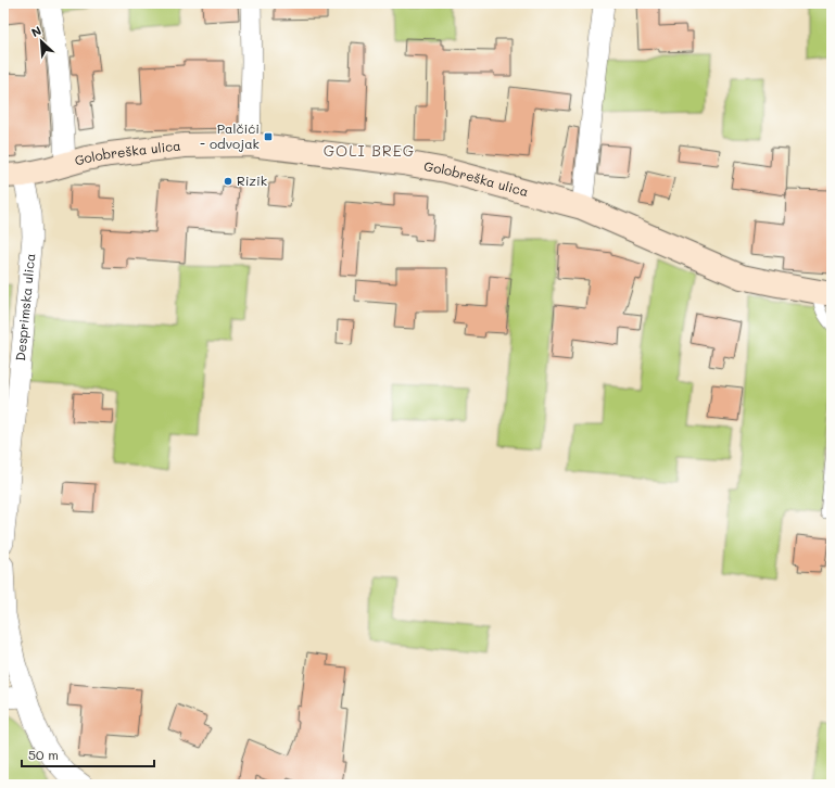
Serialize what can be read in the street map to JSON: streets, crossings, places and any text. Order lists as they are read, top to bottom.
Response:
{
  "streets": {
    "street": ["Golobreška ulica", "Desprimska ulica"]
  },
  "crossings": [
    ["Golobreška ulica", "Desprimska ulica"]
  ],
  "districts": ["GOLI BREG"],
  "places": {
    "transit": ["Palčići - odvojak"],
    "other": ["Rizik"]
  },
  "scale_bar": "50 m",
  "north": "top left"
}
